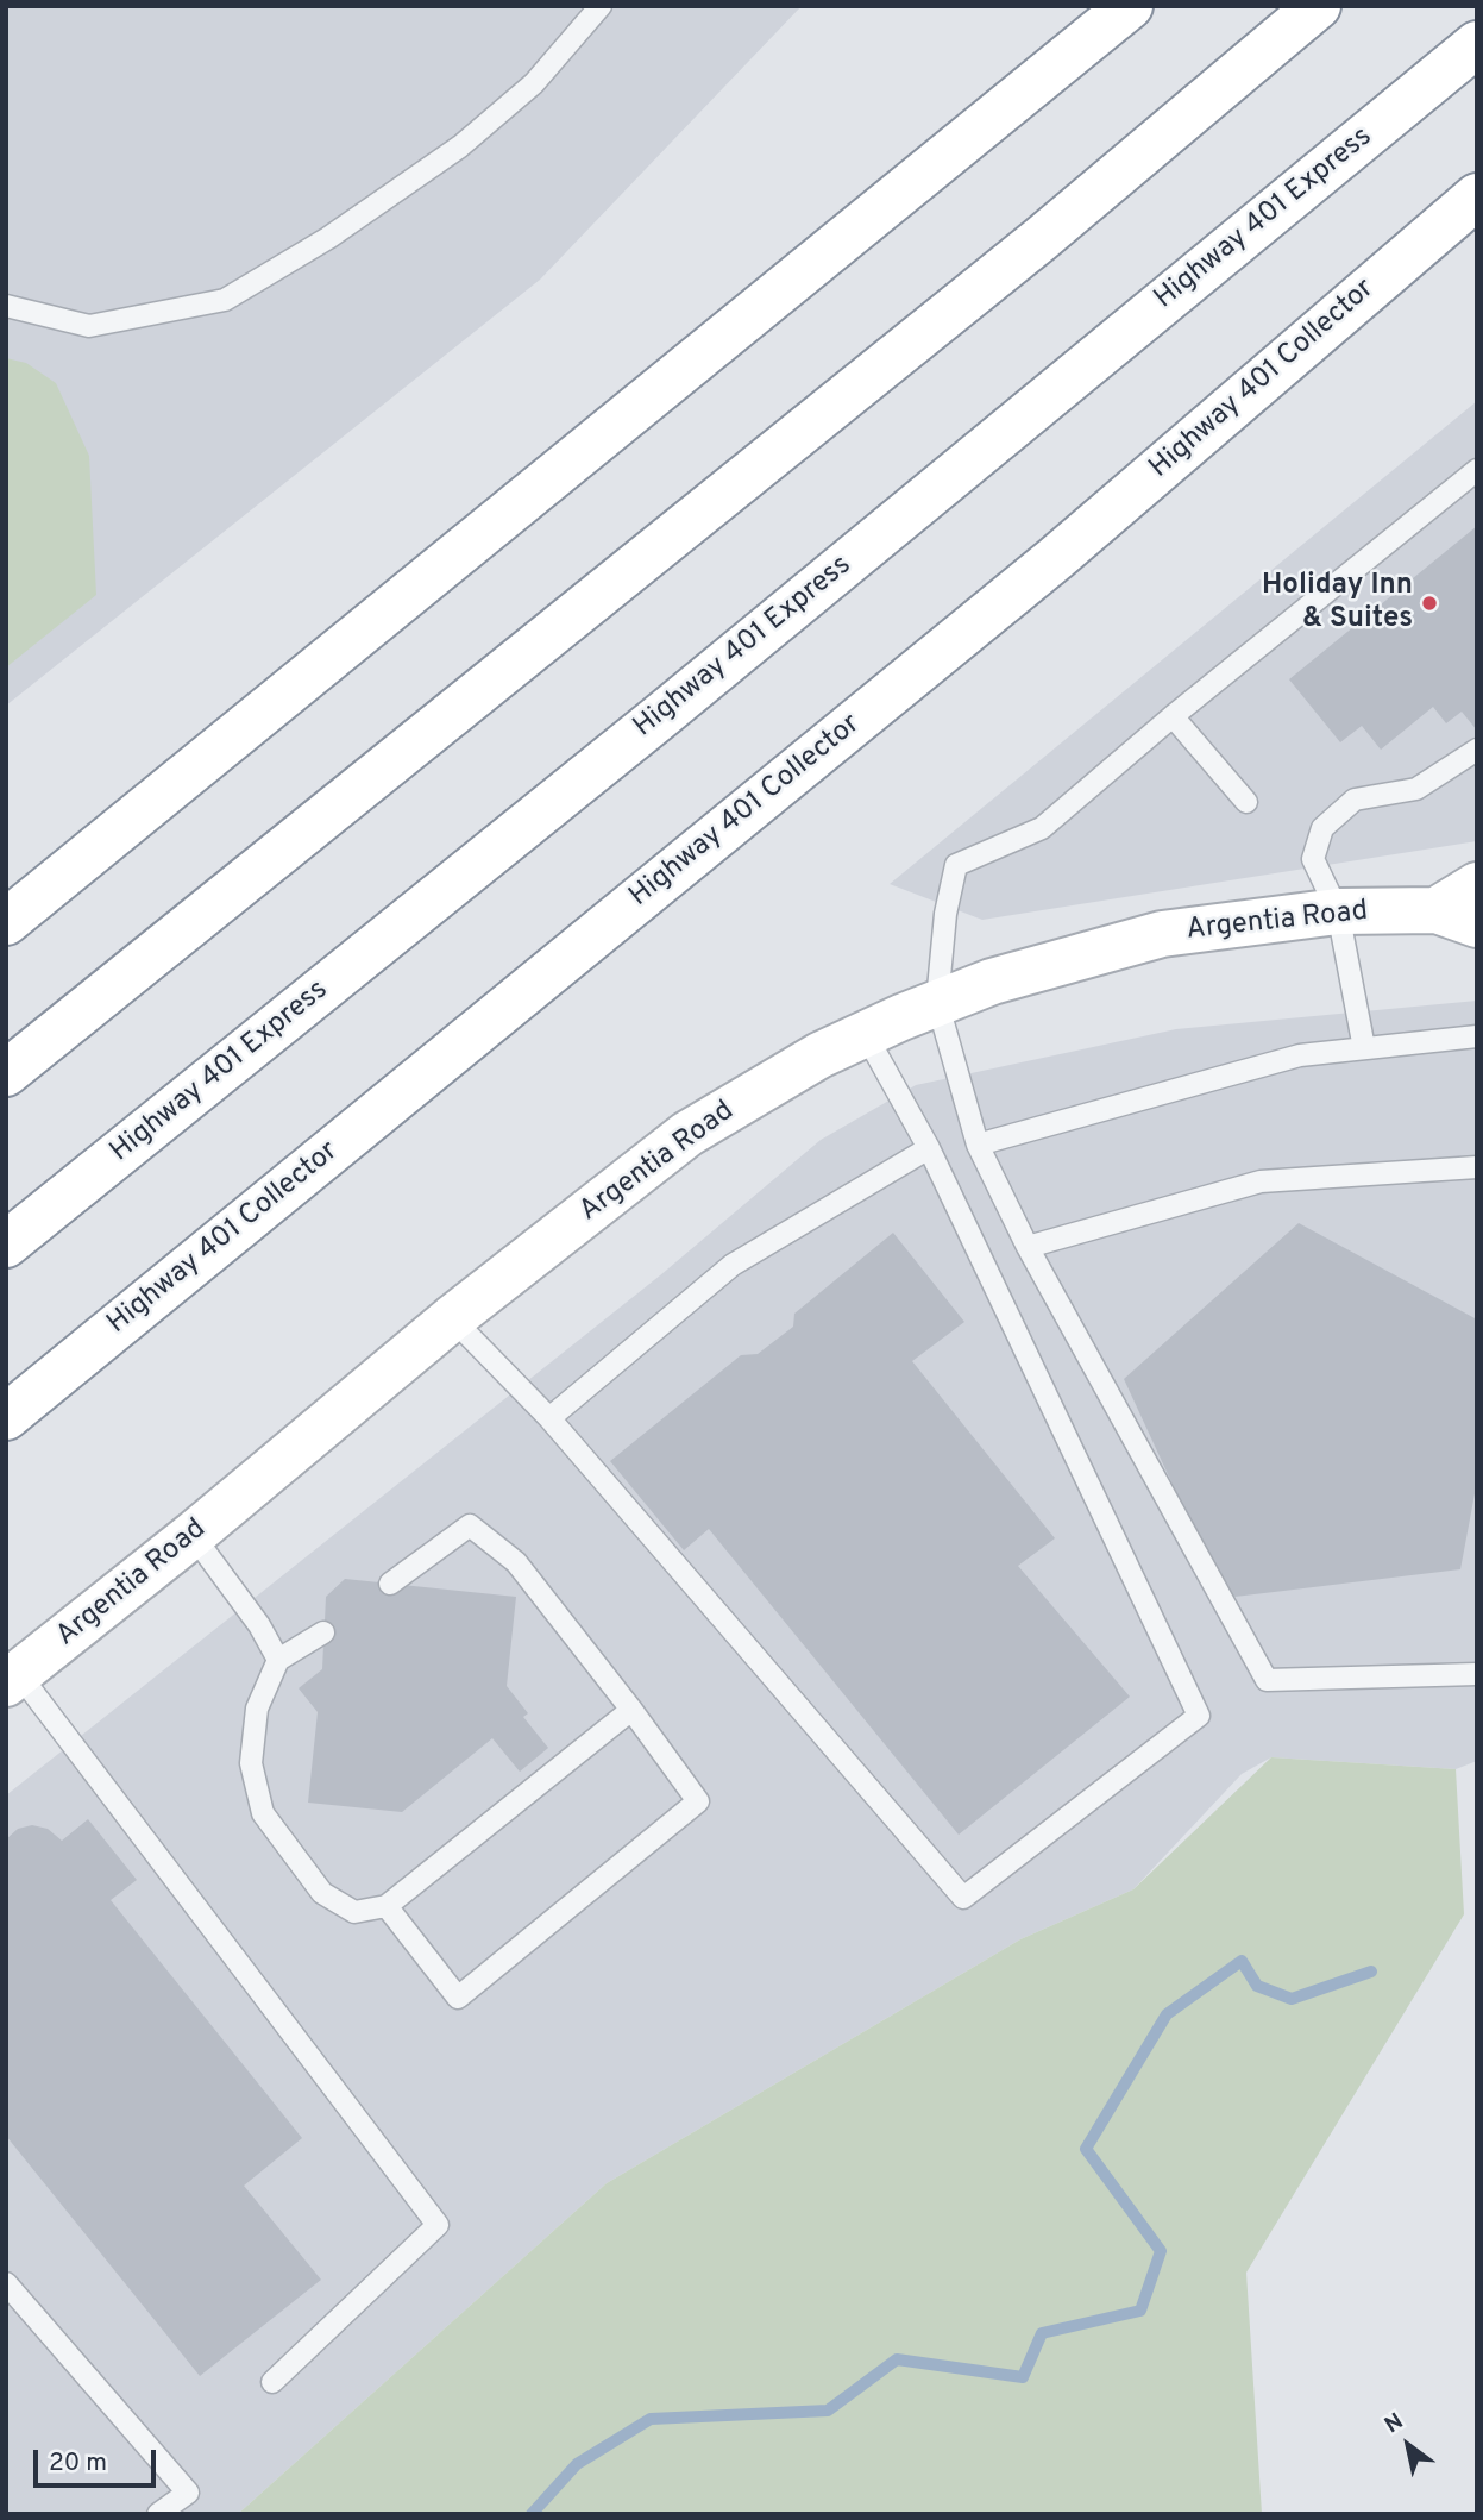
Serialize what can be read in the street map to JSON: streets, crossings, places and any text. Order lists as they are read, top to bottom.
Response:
{
  "streets": {
    "main road": ["Highway 401 Express", "Highway 401 Collector", "Argentia Road"]
  },
  "places": ["Holiday Inn & Suites"],
  "scale_bar": "20 m",
  "north": "top left"
}
